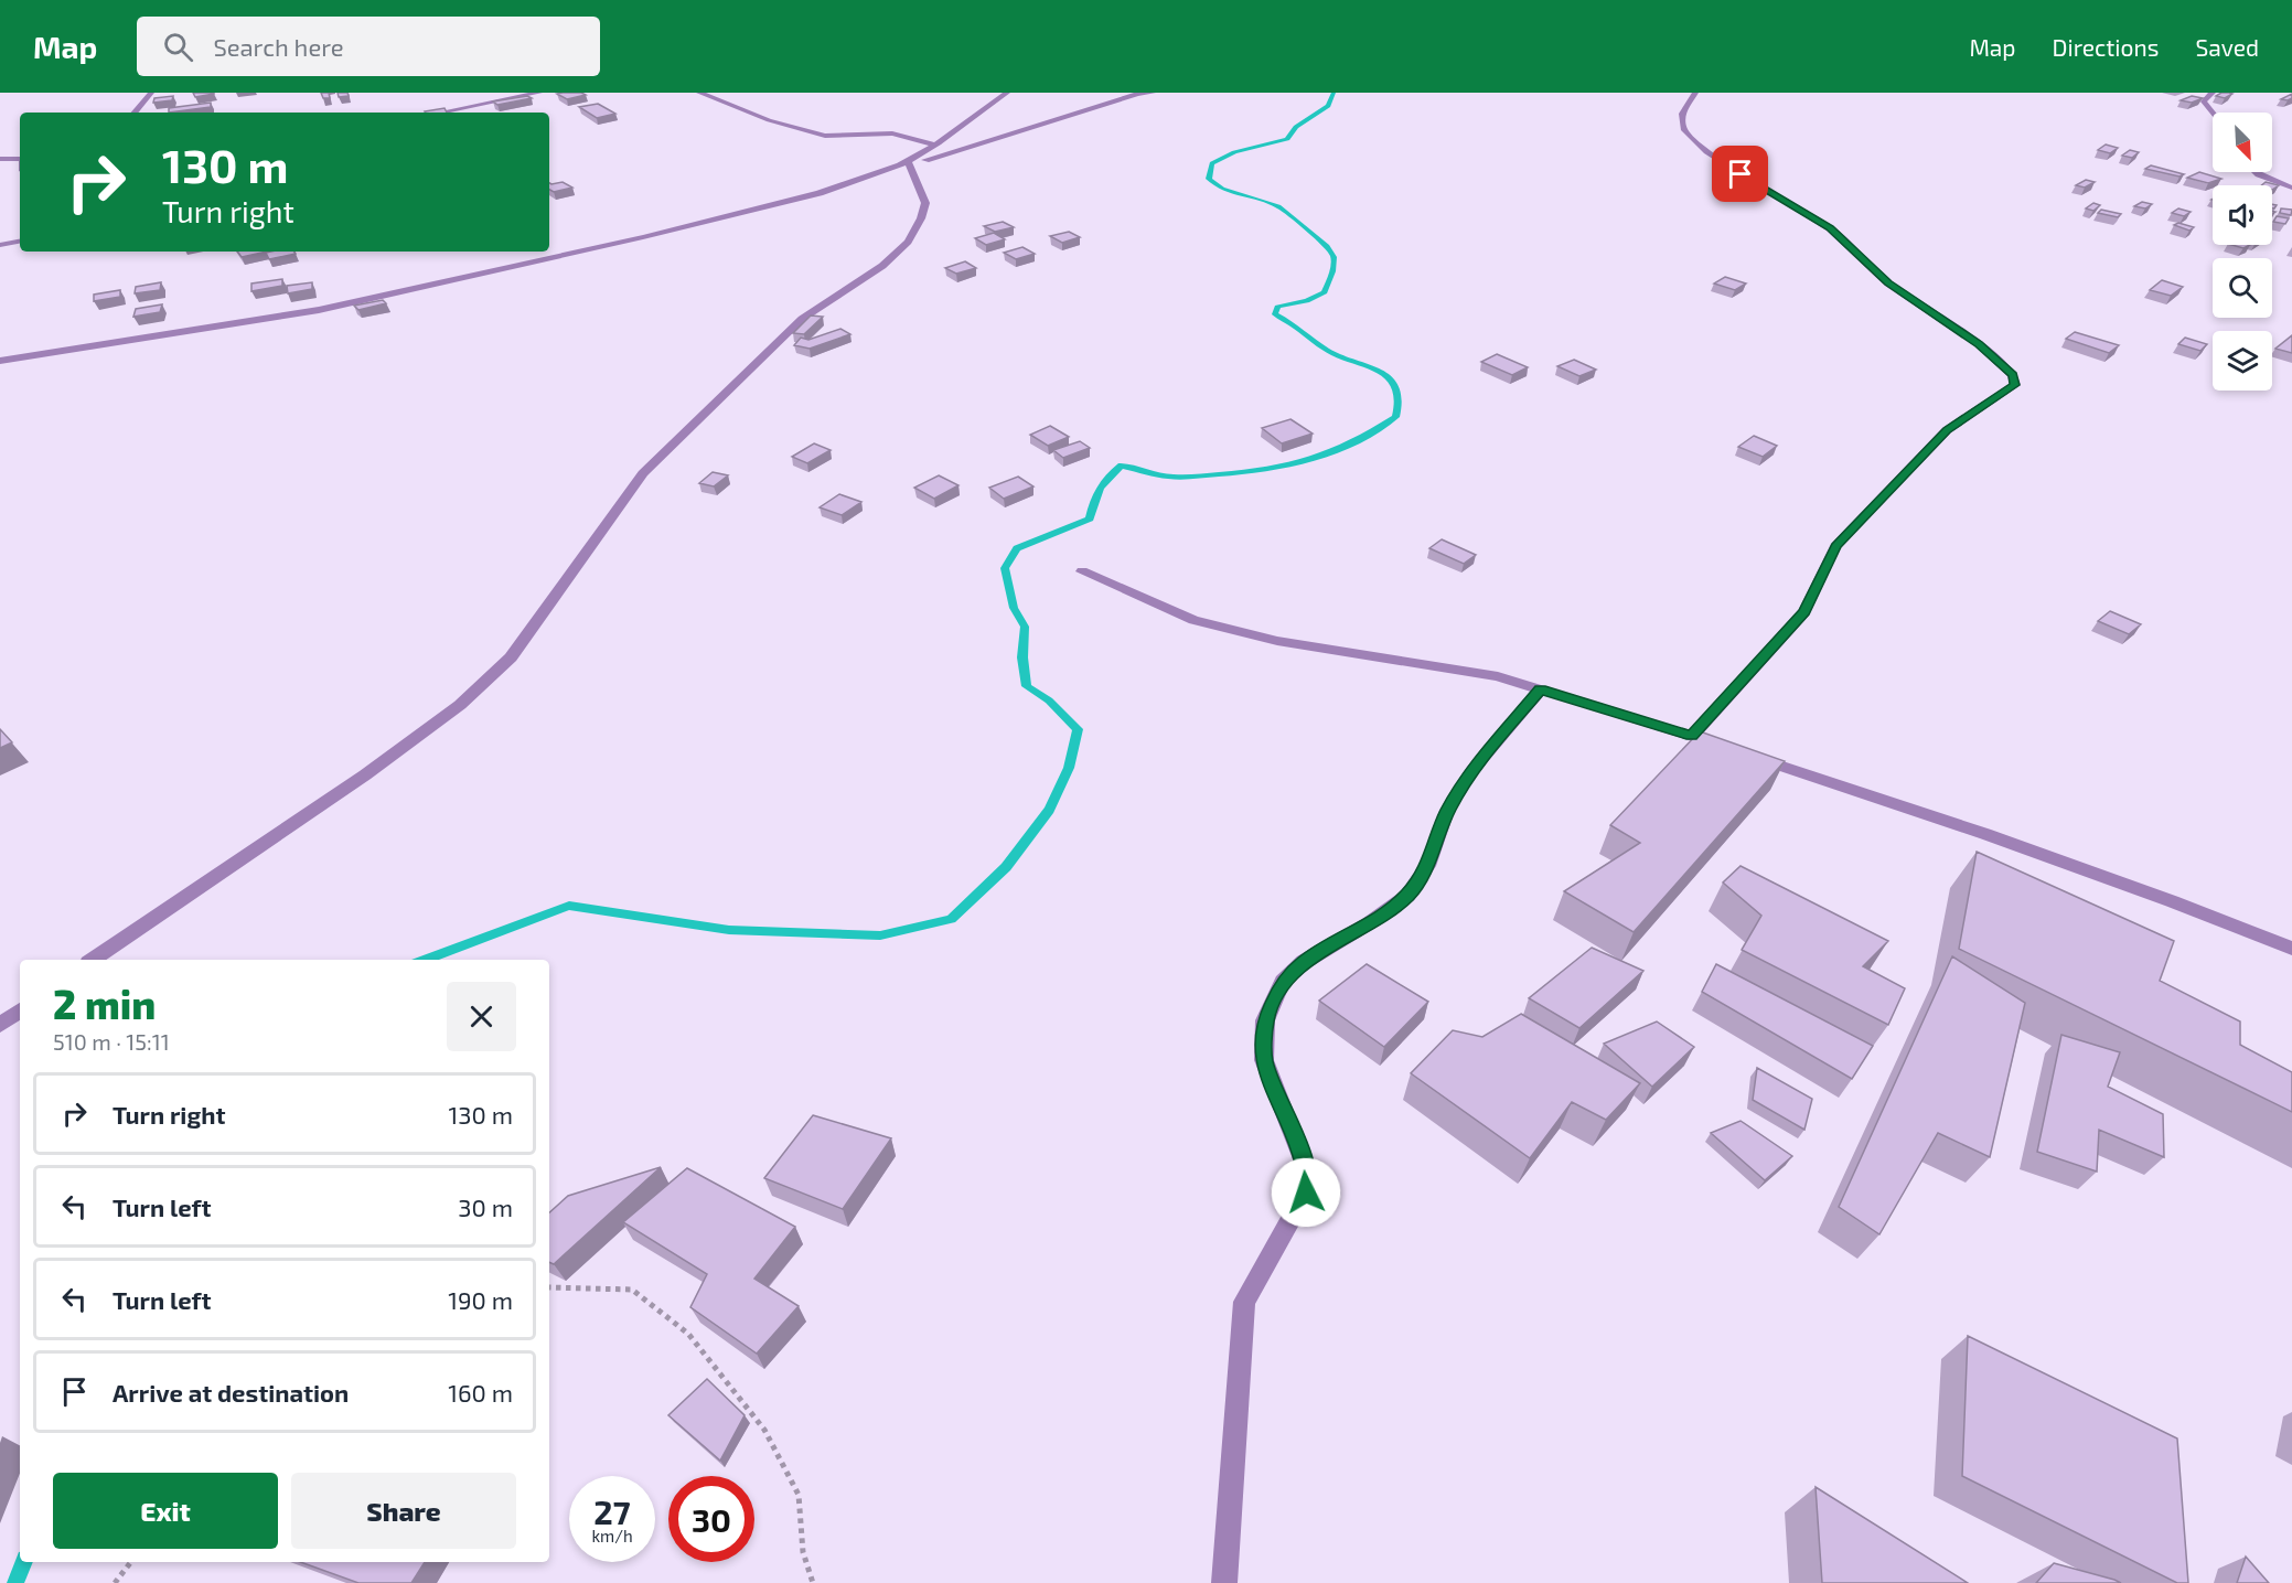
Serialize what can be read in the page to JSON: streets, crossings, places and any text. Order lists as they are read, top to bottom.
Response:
{
  "north": "bottom right",
  "page": {
    "header": "Map",
    "search": "Search here",
    "nav": ["Map", "Directions", "Saved"],
    "turn": ["130 m", "Turn right"],
    "heading": ["2 min", "510 m · 15:11"],
    "list": [
      {
        "name": "Turn right",
        "value": "130 m"
      },
      {
        "name": "Turn left",
        "value": "30 m"
      },
      {
        "name": "Turn left",
        "value": "190 m"
      },
      {
        "name": "Arrive at destination",
        "value": "160 m"
      }
    ],
    "buttons": ["Exit", "Share"],
    "speed": "27 km/h",
    "limit": "30"
  }
}
